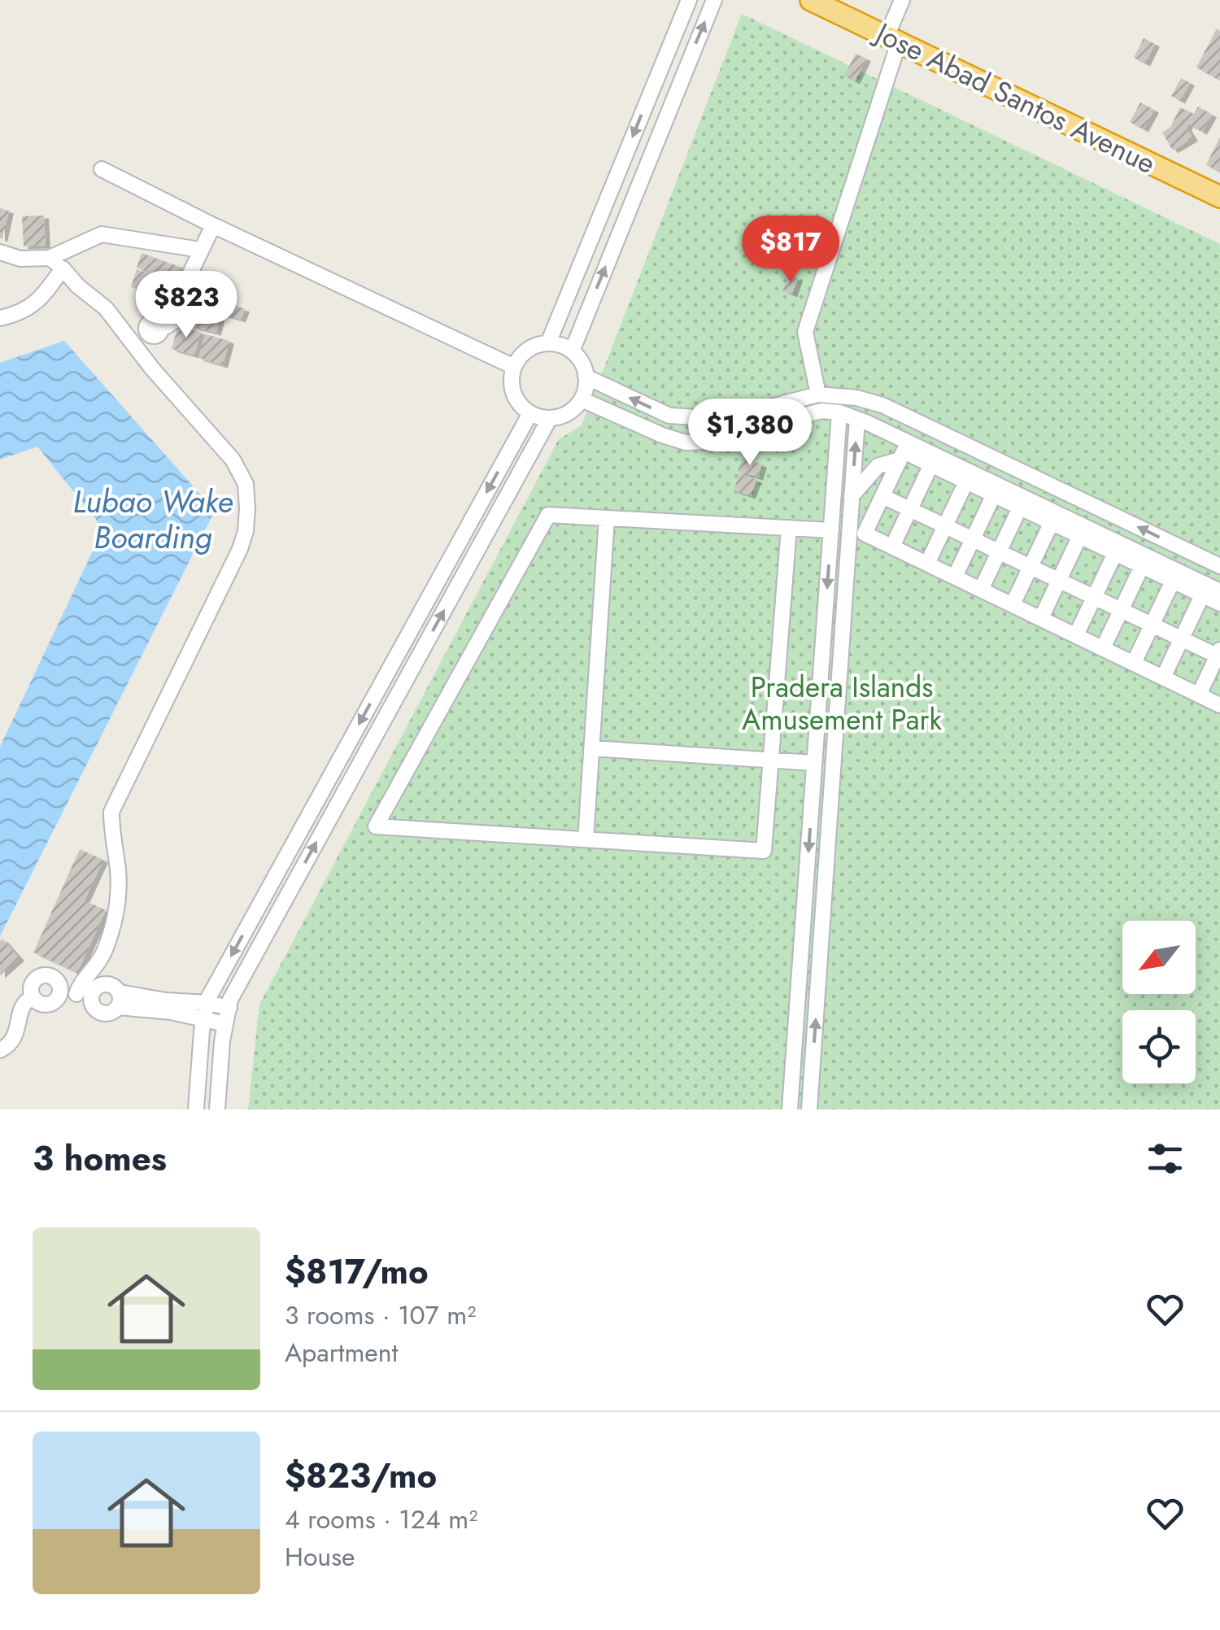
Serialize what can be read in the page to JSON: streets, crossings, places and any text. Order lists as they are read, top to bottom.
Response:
{
  "streets": {
    "highway": ["Jose Abad Santos Avenue"]
  },
  "water": ["Lubao Wake Boarding"],
  "parks": ["Pradera Islands Amusement Park"],
  "north": "bottom left",
  "page": {
    "price": ["$817", "$823", "$1,380"],
    "heading": "3 homes",
    "list": [
      {
        "name": "$817/mo",
        "note": "3 rooms · 107 m² · Apartment"
      },
      {
        "name": "$823/mo",
        "note": "4 rooms · 124 m² · House"
      }
    ]
  }
}
